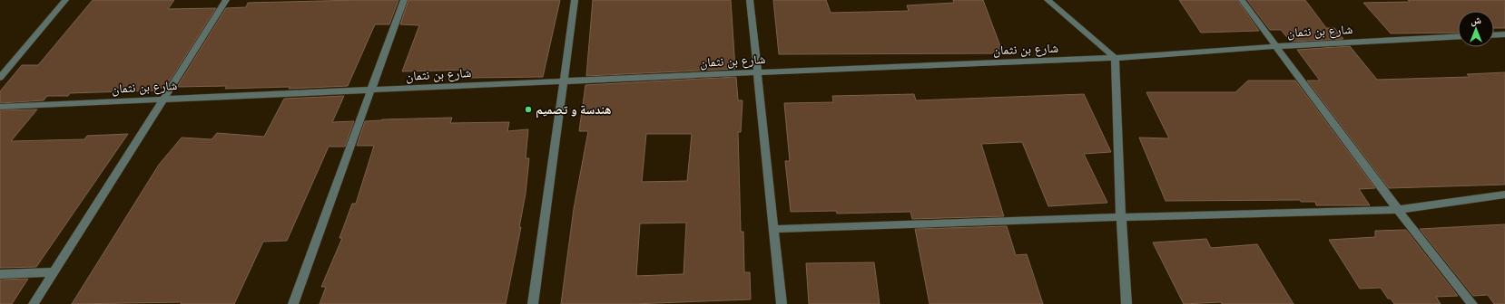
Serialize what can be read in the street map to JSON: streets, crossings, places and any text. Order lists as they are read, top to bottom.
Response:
{
  "streets": {
    "street": ["شارع بن نثمان"]
  },
  "places": ["هندسة و تصميم"],
  "north": "top"
}
